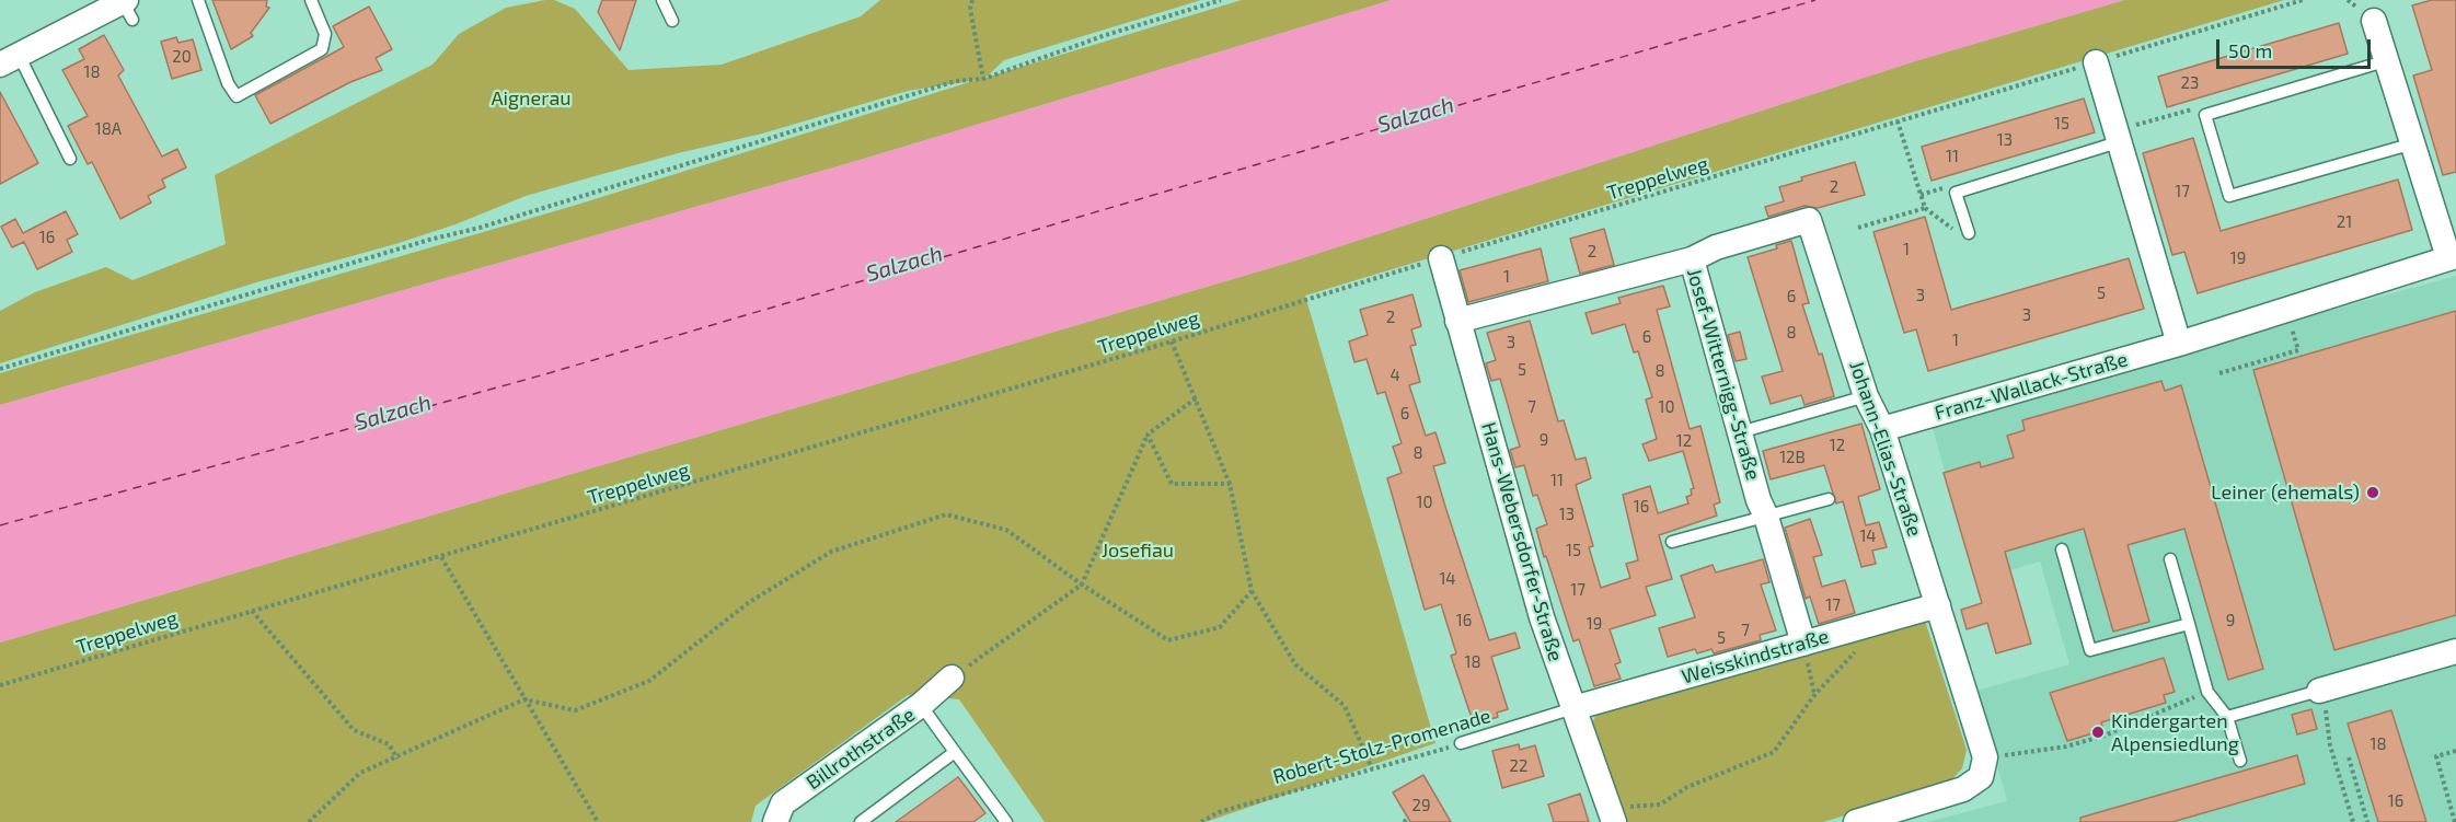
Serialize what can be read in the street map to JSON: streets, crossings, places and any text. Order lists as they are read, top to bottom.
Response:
{
  "streets": {
    "street": [
      "Josef-Witternigg-Straße",
      "Franz-Wallack-Straße",
      "Johann-Elias-Straße",
      "Hans-Webersdorfer-Straße",
      "Weisskindstraße",
      "Billrothstraße"
    ],
    "lane": ["Robert-Stolz-Promenade"],
    "path": ["Treppelweg"]
  },
  "crossings": [
    ["Treppelweg", "Hans-Webersdorfer-Straße"],
    ["Josef-Witternigg-Straße", "Johann-Elias-Straße"],
    ["Josef-Witternigg-Straße", "Hans-Webersdorfer-Straße"],
    ["Josef-Witternigg-Straße", "Weisskindstraße"],
    ["Franz-Wallack-Straße", "Johann-Elias-Straße"],
    ["Johann-Elias-Straße", "Weisskindstraße"],
    ["Hans-Webersdorfer-Straße", "Weisskindstraße"],
    ["Hans-Webersdorfer-Straße", "Robert-Stolz-Promenade"],
    ["Weisskindstraße", "Robert-Stolz-Promenade"]
  ],
  "water": ["Salzach"],
  "parks": ["Aignerau", "Josefiau"],
  "places": ["Leiner (ehemals)", "Kindergarten Alpensiedlung"],
  "house_numbers": [
    "20",
    "18",
    "23",
    "15",
    "18A",
    "13",
    "11",
    "2",
    "17",
    "21",
    "16",
    "1",
    "2",
    "19",
    "1",
    "5",
    "3",
    "6",
    "3",
    "2",
    "8",
    "6",
    "1",
    "3",
    "5",
    "8",
    "4",
    "7",
    "10",
    "6",
    "9",
    "12",
    "12",
    "8",
    "12B",
    "11",
    "10",
    "16",
    "13",
    "14",
    "15",
    "14",
    "17",
    "17",
    "16",
    "9",
    "19",
    "7",
    "5",
    "18",
    "18",
    "22",
    "16",
    "29"
  ],
  "scale_bar": "50 m"
}
